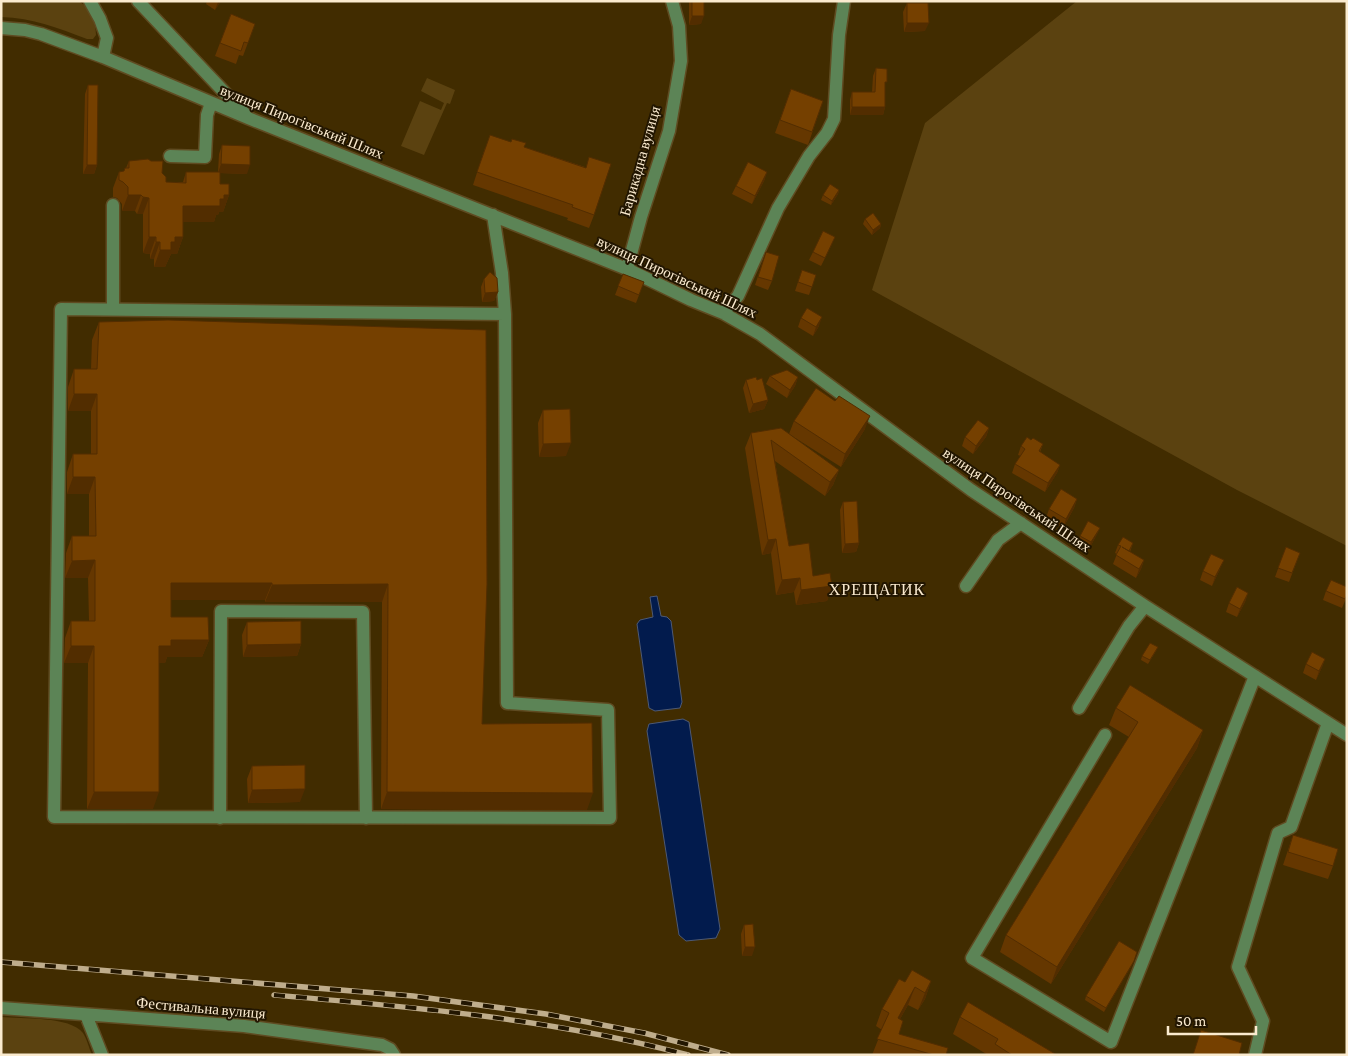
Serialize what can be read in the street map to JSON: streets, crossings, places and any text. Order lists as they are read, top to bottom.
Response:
{
  "streets": {
    "street": ["вулиця Пирогівський Шлях", "Барикадна вулиця", "Фестивальна вулиця"]
  },
  "crossings": [
    ["вулиця Пирогівський Шлях", "Барикадна вулиця"]
  ],
  "districts": ["ХРЕЩАТИК"],
  "scale_bar": "50 m"
}
